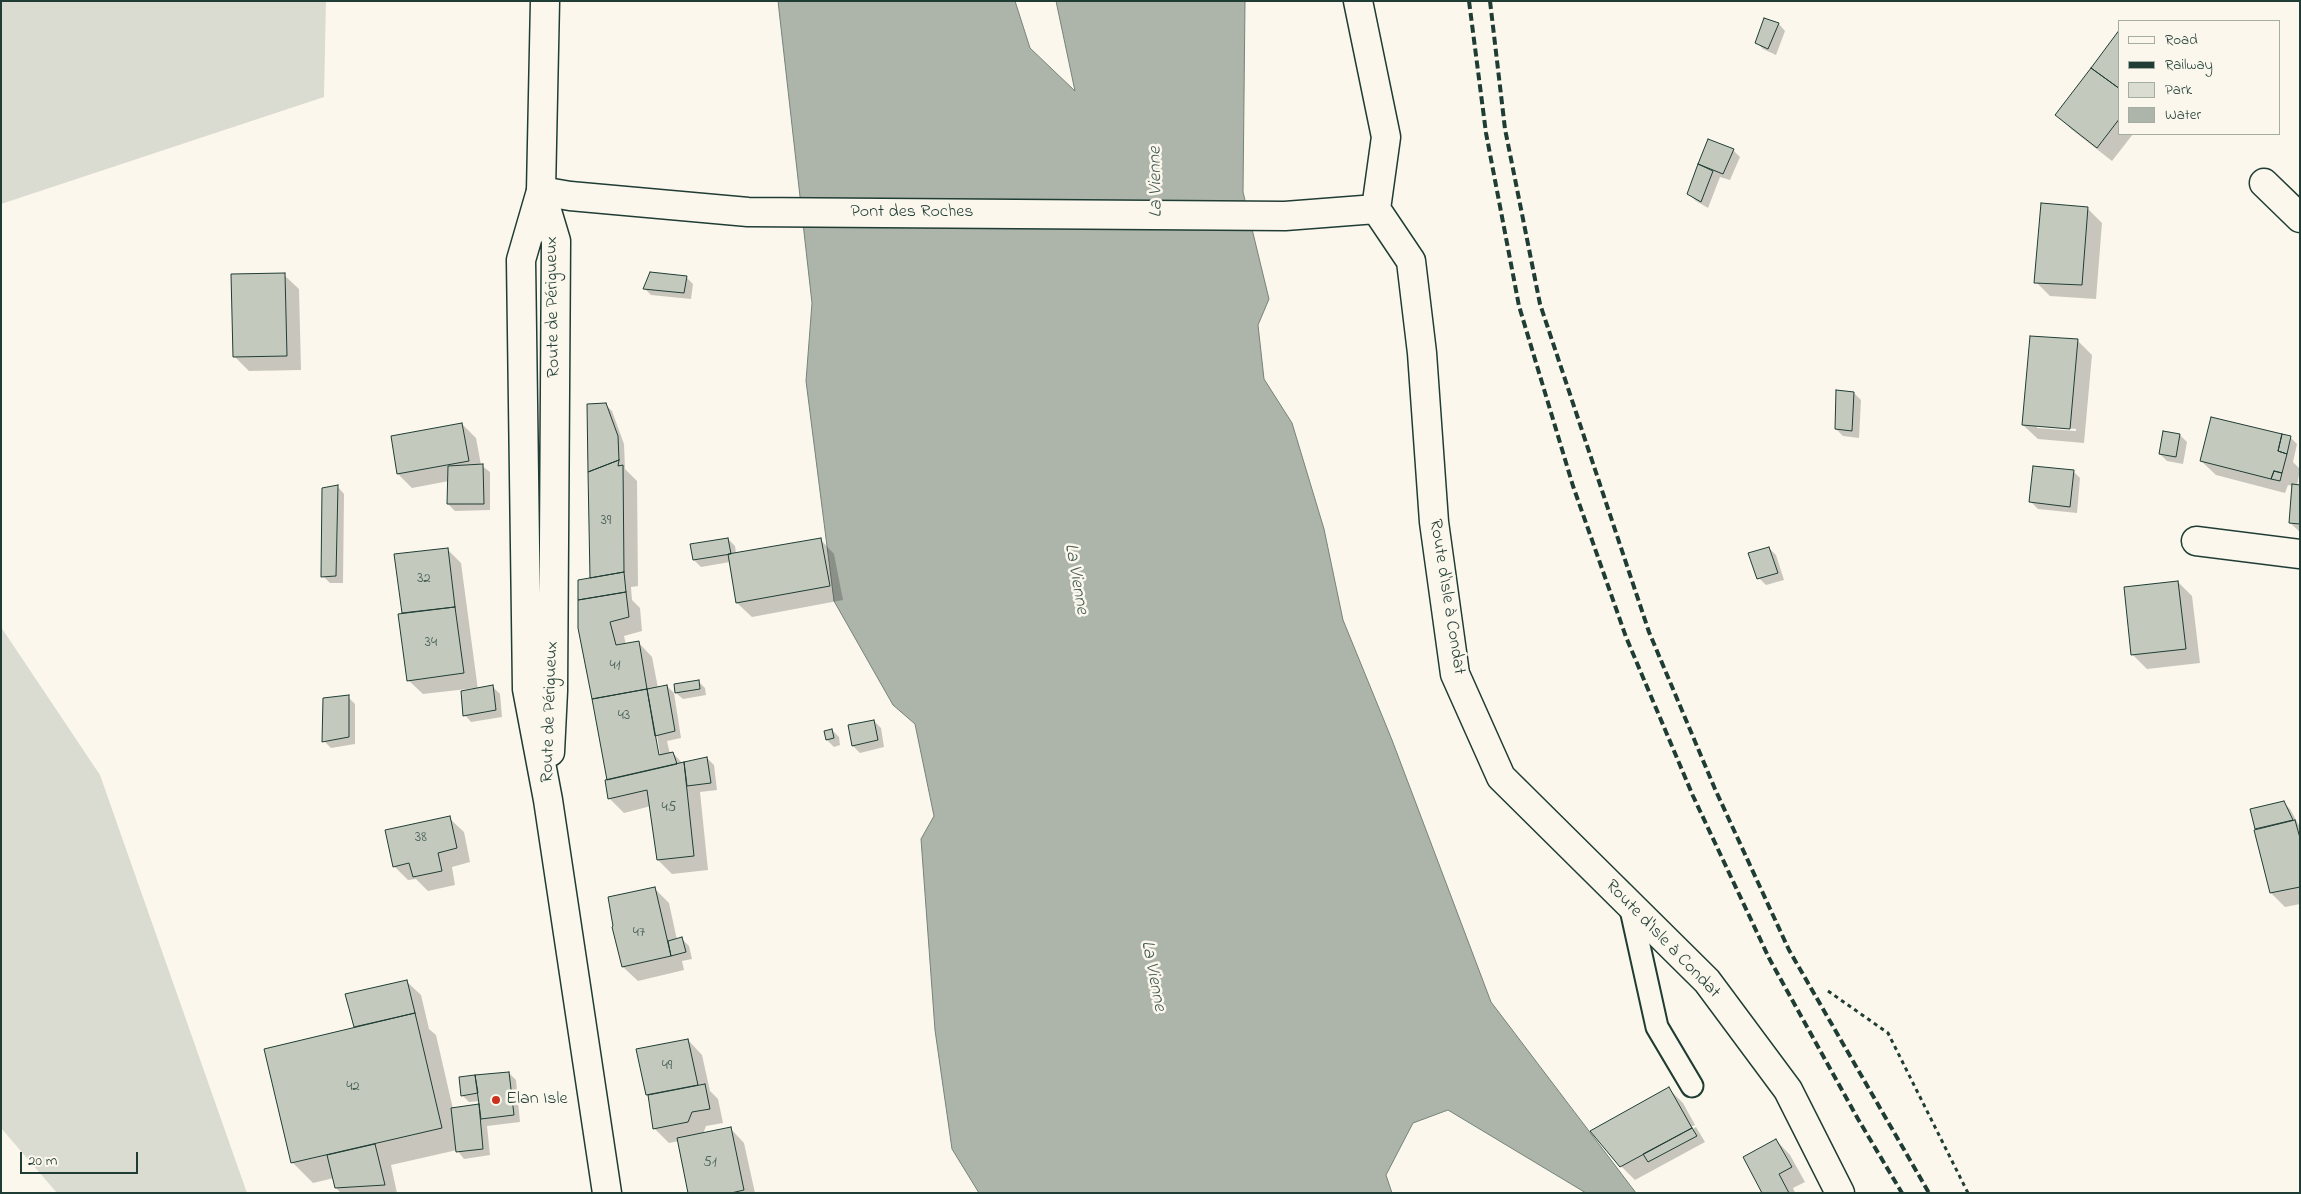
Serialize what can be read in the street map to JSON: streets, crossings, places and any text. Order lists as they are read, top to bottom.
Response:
{
  "streets": {
    "street": ["Pont des Roches", "Route de Périgueux", "Route d'Isle à Condat"]
  },
  "crossings": [
    ["Pont des Roches", "Route de Périgueux"],
    ["Pont des Roches", "Route d'Isle à Condat"]
  ],
  "water": ["La Vienne"],
  "places": ["Elan Isle"],
  "house_numbers": [
    "39",
    "32",
    "34",
    "41",
    "43",
    "45",
    "38",
    "47",
    "49",
    "42",
    "51"
  ],
  "legend": [
    "Road",
    "Railway",
    "Park",
    "Water"
  ],
  "scale_bar": "20 m"
}
